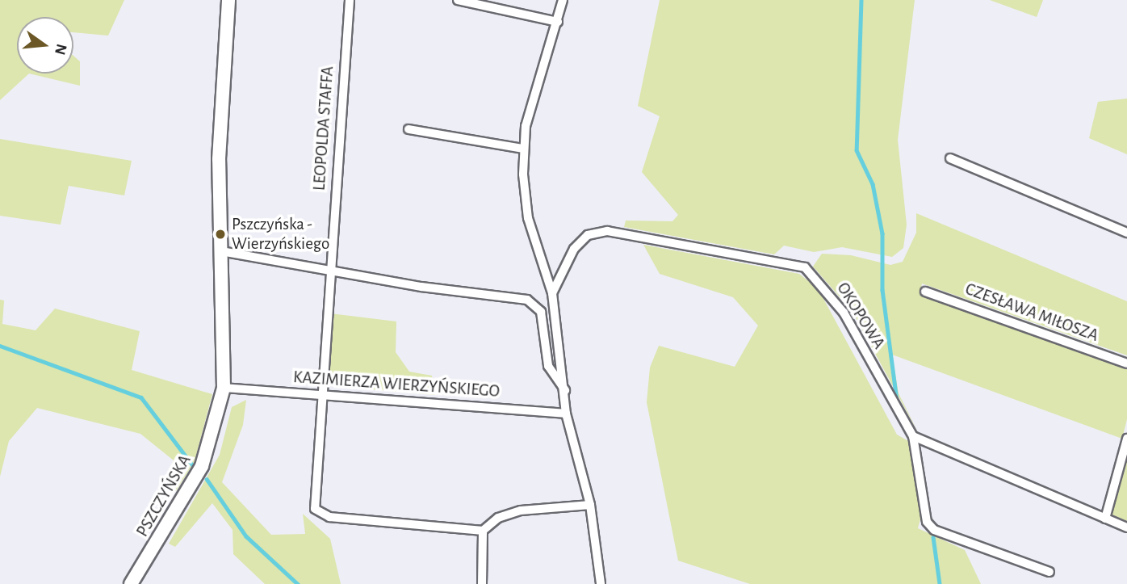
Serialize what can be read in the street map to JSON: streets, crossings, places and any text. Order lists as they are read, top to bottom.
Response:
{
  "streets": {
    "street": [
      "LEOPOLDA STAFFA",
      "CZESŁAWA MIŁOSZA",
      "OKOPOWA",
      "KAZIMIERZA WIERZYŃSKIEGO",
      "PSZCZYŃSKA"
    ]
  },
  "crossings": [
    ["LEOPOLDA STAFFA", "KAZIMIERZA WIERZYŃSKIEGO"],
    ["KAZIMIERZA WIERZYŃSKIEGO", "PSZCZYŃSKA"]
  ],
  "places": ["Pszczyńska - Wierzyńskiego"],
  "north": "right"
}
